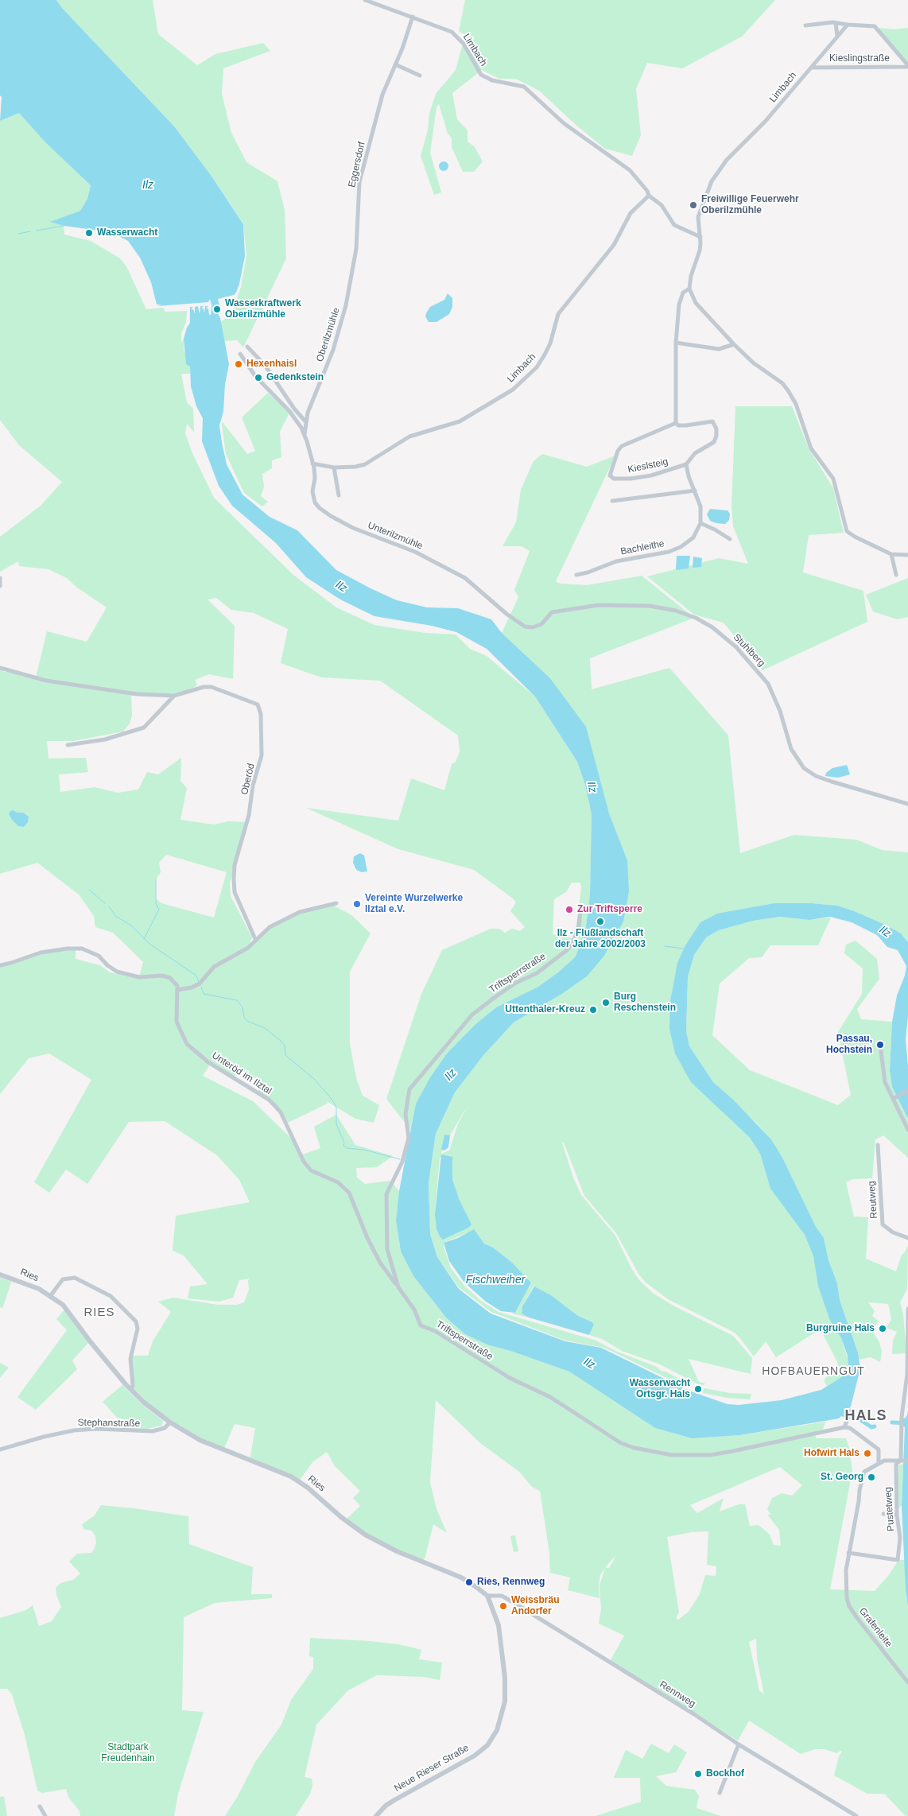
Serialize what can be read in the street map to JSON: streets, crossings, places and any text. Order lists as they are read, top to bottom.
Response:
{
  "streets": {
    "street": [
      "Limbach",
      "Kieslingstraße",
      "Eggersdorf",
      "Oberilzmühle",
      "Kieslsteig",
      "Unterilzmühle",
      "Bachleithe",
      "Stuhlberg",
      "Oberöd",
      "Triftsperrstraße",
      "Unteröd im Ilztal",
      "Reutweg",
      "Ries",
      "Stephanstraße",
      "Pustetweg",
      "Grafenleite",
      "Rennweg",
      "Neue Rieser Straße"
    ]
  },
  "crossings": [
    ["Limbach", "Kieslingstraße"],
    ["Limbach", "Eggersdorf"],
    ["Eggersdorf", "Oberilzmühle"],
    ["Oberilzmühle", "Unterilzmühle"],
    ["Unterilzmühle", "Stuhlberg"],
    ["Triftsperrstraße", "Unteröd im Ilztal"],
    ["Ries", "Stephanstraße"],
    ["Ries", "Rennweg"],
    ["Ries", "Neue Rieser Straße"],
    ["Pustetweg", "Grafenleite"],
    ["Rennweg", "Neue Rieser Straße"]
  ],
  "districts": ["RIES", "HOFBAUERNGUT", "HALS"],
  "water": ["Ilz", "Fischweiher"],
  "parks": ["Stadtpark Freudenhain"],
  "places": [
    "Freiwillige Feuerwehr Oberilzmühle",
    "Wasserwacht",
    "Wasserkraftwerk Oberilzmühle",
    "Hexenhaisl",
    "Gedenkstein",
    "Vereinte Wurzelwerke Ilztal e.V.",
    "Zur Triftsperre",
    "Ilz - Flußlandschaft der Jahre 2002/2003",
    "Burg Reschenstein",
    "Uttenthaler-Kreuz",
    "Passau, Hochstein",
    "Burgruine Hals",
    "Wasserwacht Ortsgr. Hals",
    "Hofwirt Hals",
    "St. Georg",
    "Ries, Rennweg",
    "Weissbräu Andorfer",
    "Bockhof"
  ]
}
